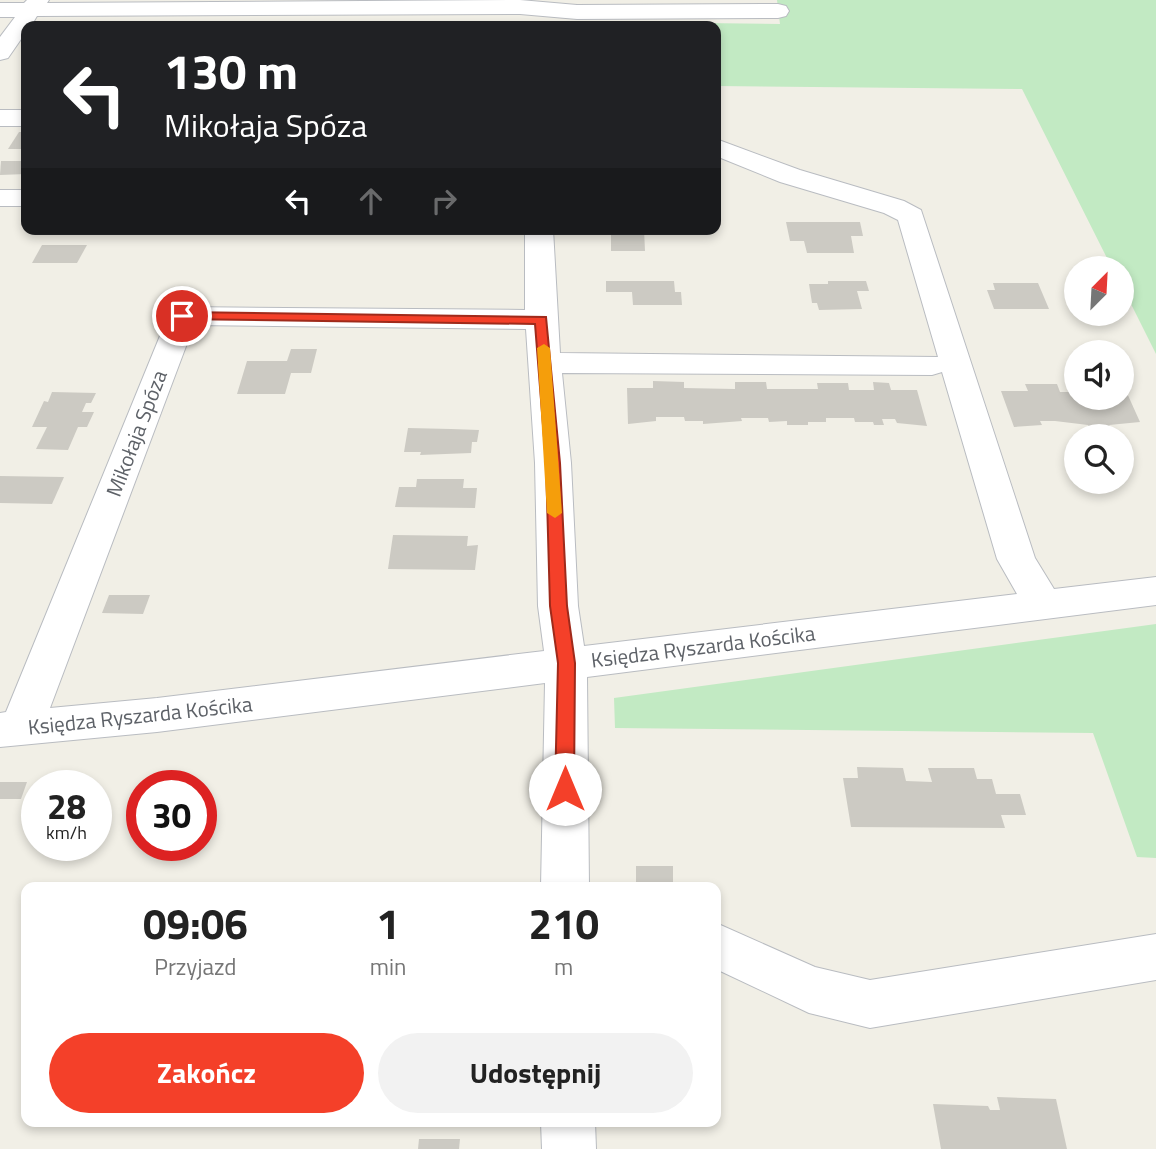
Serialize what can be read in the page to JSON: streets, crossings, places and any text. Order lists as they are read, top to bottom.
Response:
{
  "streets": {
    "street": ["Mikołaja Spóza", "Księdza Ryszarda Kościka"]
  },
  "crossings": [
    ["Mikołaja Spóza", "Księdza Ryszarda Kościka"]
  ],
  "north": "top right",
  "page": {
    "turn": ["130 m", "Mikołaja Spóza"],
    "speed": "28 km/h",
    "limit": "30",
    "eta": [
      "09:06",
      "Przyjazd",
      "1",
      "min",
      "210",
      "m"
    ],
    "buttons": ["Zakończ", "Udostępnij"]
  }
}
